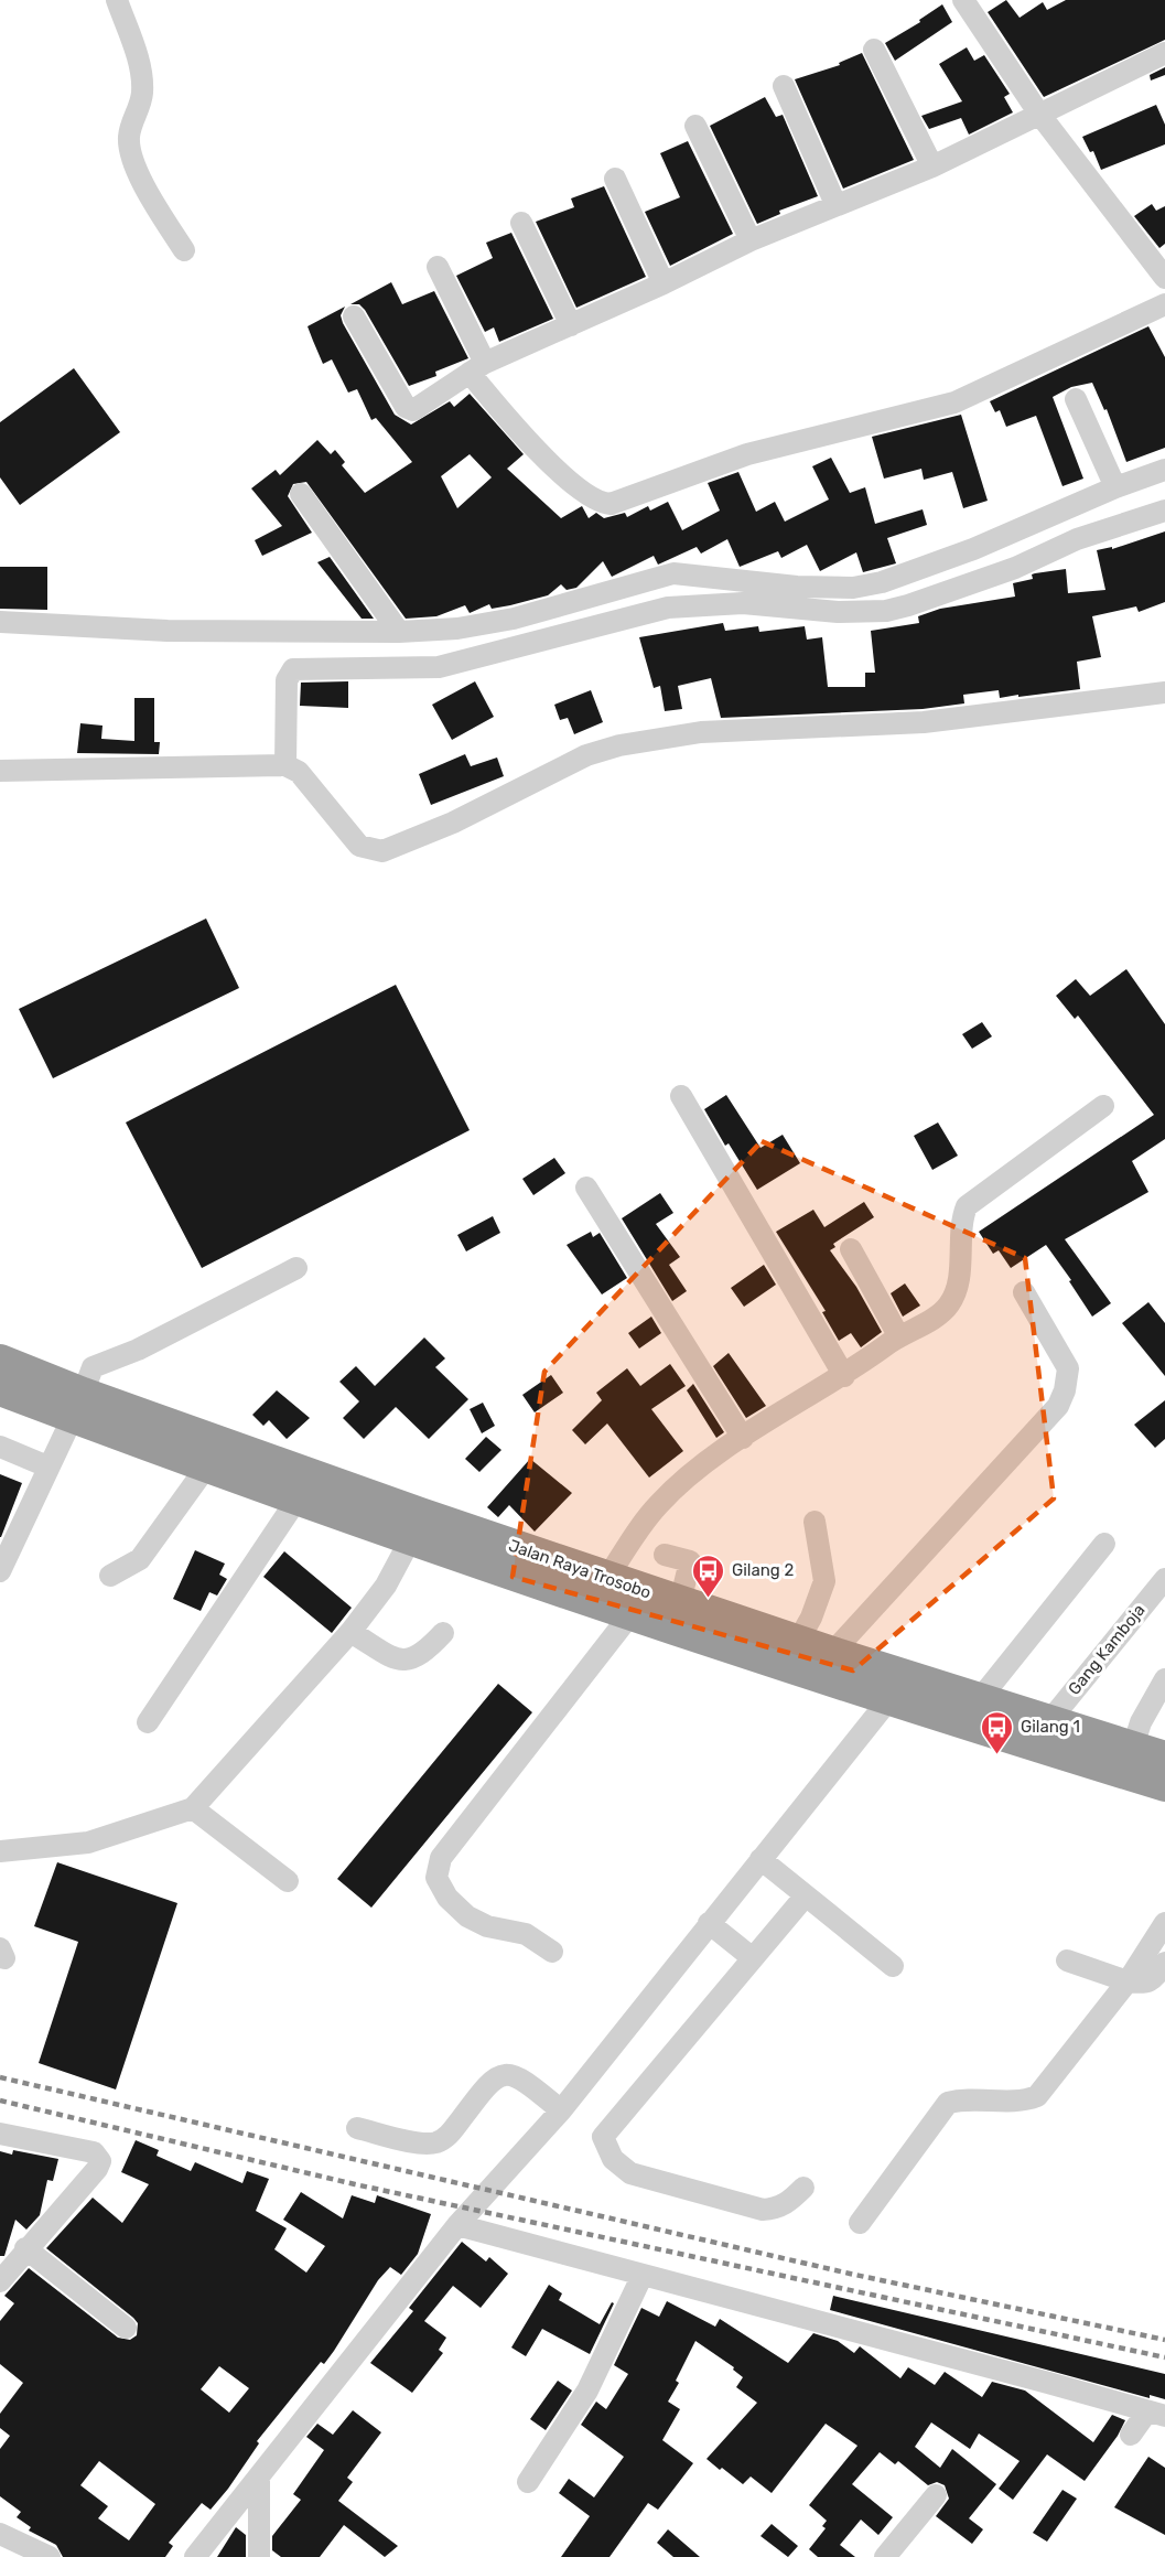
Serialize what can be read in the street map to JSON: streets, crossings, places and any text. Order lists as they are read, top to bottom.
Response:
{
  "streets": {
    "highway": ["Jalan Raya Trosobo"],
    "street": ["Gang Kamboja"]
  },
  "crossings": [
    ["Jalan Raya Trosobo", "Gang Kamboja"]
  ],
  "places": {
    "bus stop": ["Gilang 2", "Gilang 1"]
  }
}
